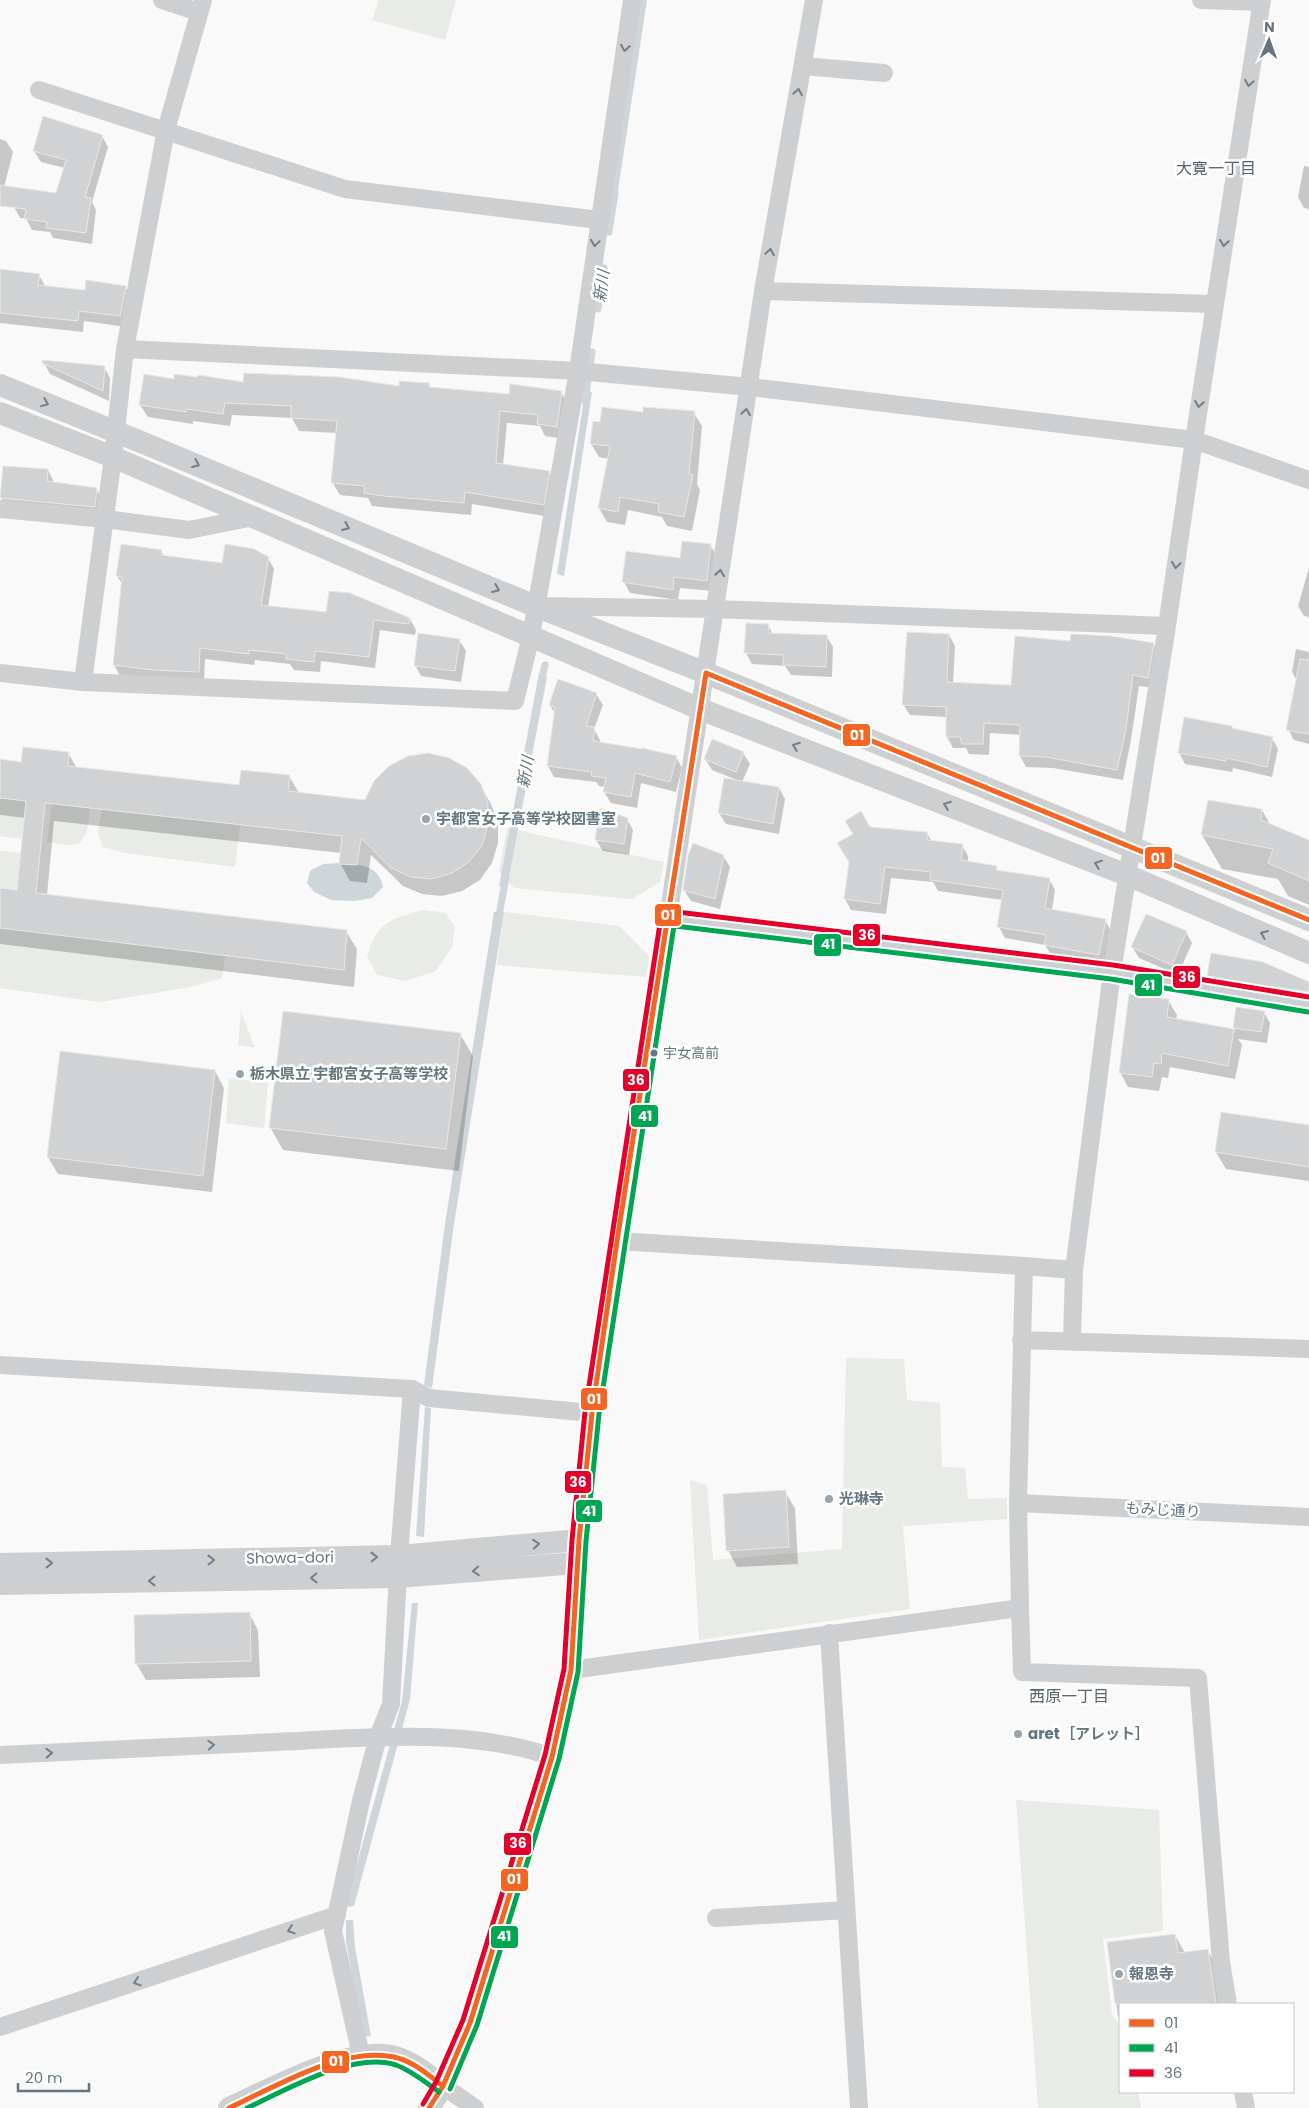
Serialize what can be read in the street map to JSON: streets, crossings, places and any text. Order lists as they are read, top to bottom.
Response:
{
  "streets": {
    "street": ["もみじ通り", "Showa-dori"]
  },
  "districts": ["大寛一丁目", "西原一丁目"],
  "water": ["新川"],
  "places": [
    "宇都宮女子高等学校図書室",
    "宇女高前",
    "栃木県立 宇都宮女子高等学校",
    "光琳寺",
    "aret［アレット］",
    "報恩寺"
  ],
  "lines": ["transit line 01", "transit line 36", "transit line 41"],
  "legend": ["01", "41", "36"],
  "scale_bar": "20 m",
  "north": "top"
}
